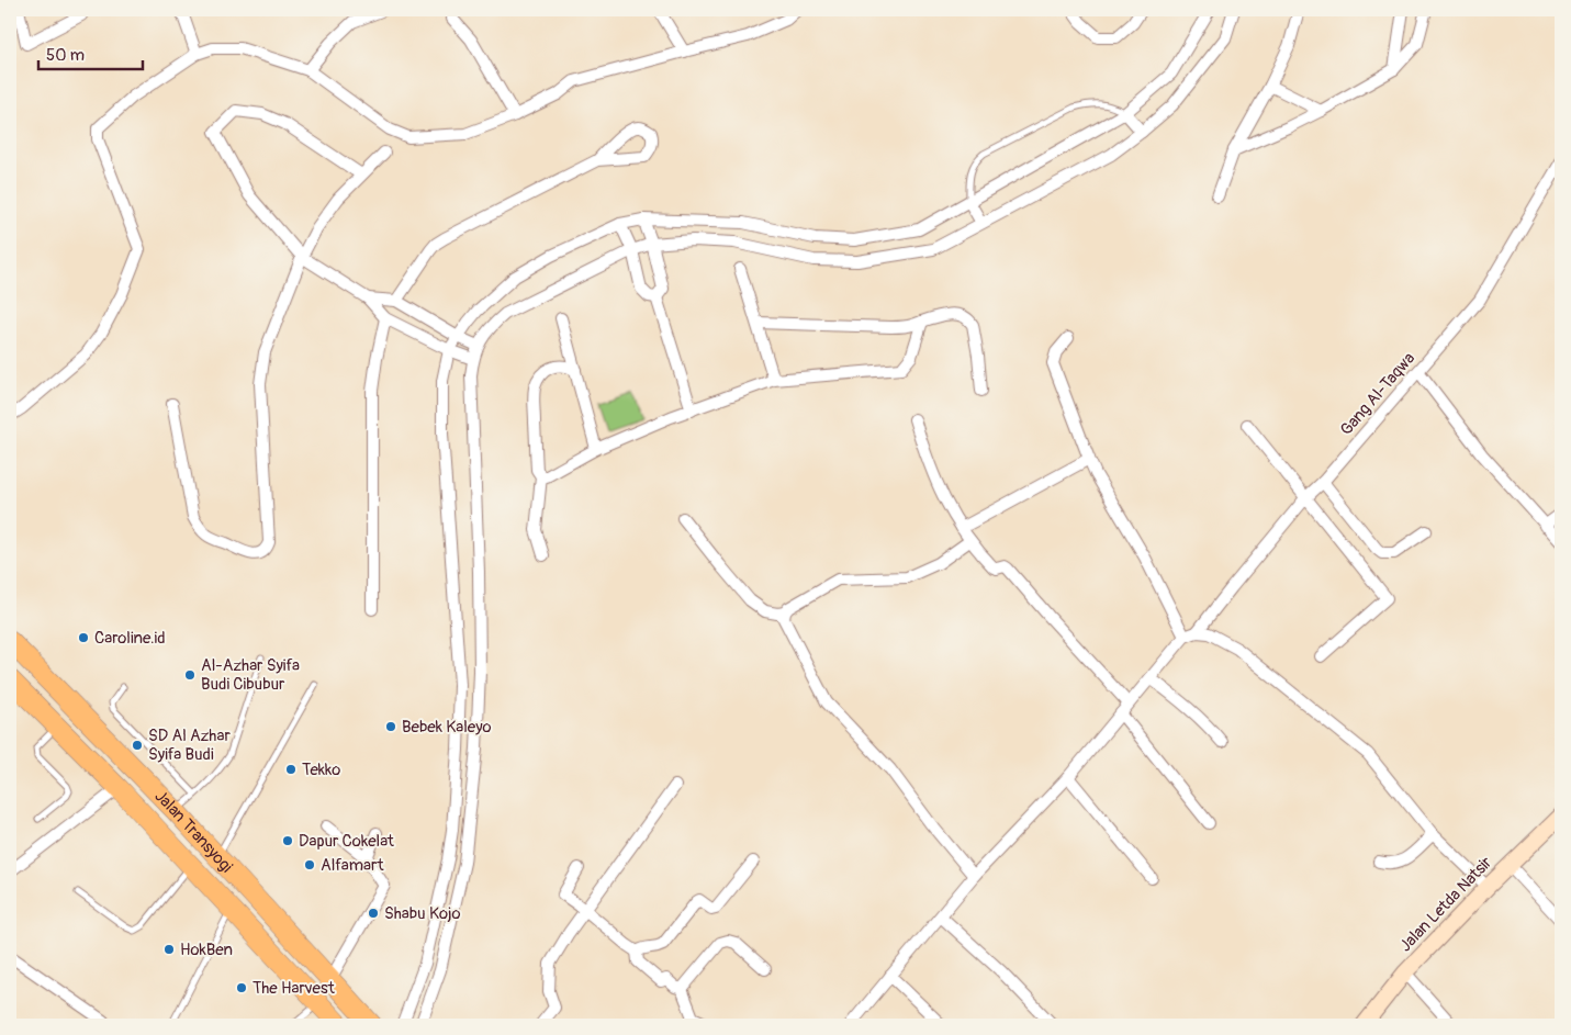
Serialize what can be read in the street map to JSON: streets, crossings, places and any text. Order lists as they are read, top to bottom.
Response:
{
  "streets": {
    "highway": ["Jalan Transyogi"],
    "main road": ["Jalan Letda Natsir"],
    "street": ["Gang Al-Taqwa"]
  },
  "places": [
    "Caroline.id",
    "Al-Azhar Syifa Budi Cibubur",
    "Bebek Kaleyo",
    "SD Al Azhar Syifa Budi",
    "Tekko",
    "Dapur Cokelat",
    "Alfamart",
    "Shabu Kojo",
    "HokBen",
    "The Harvest"
  ],
  "scale_bar": "50 m"
}
